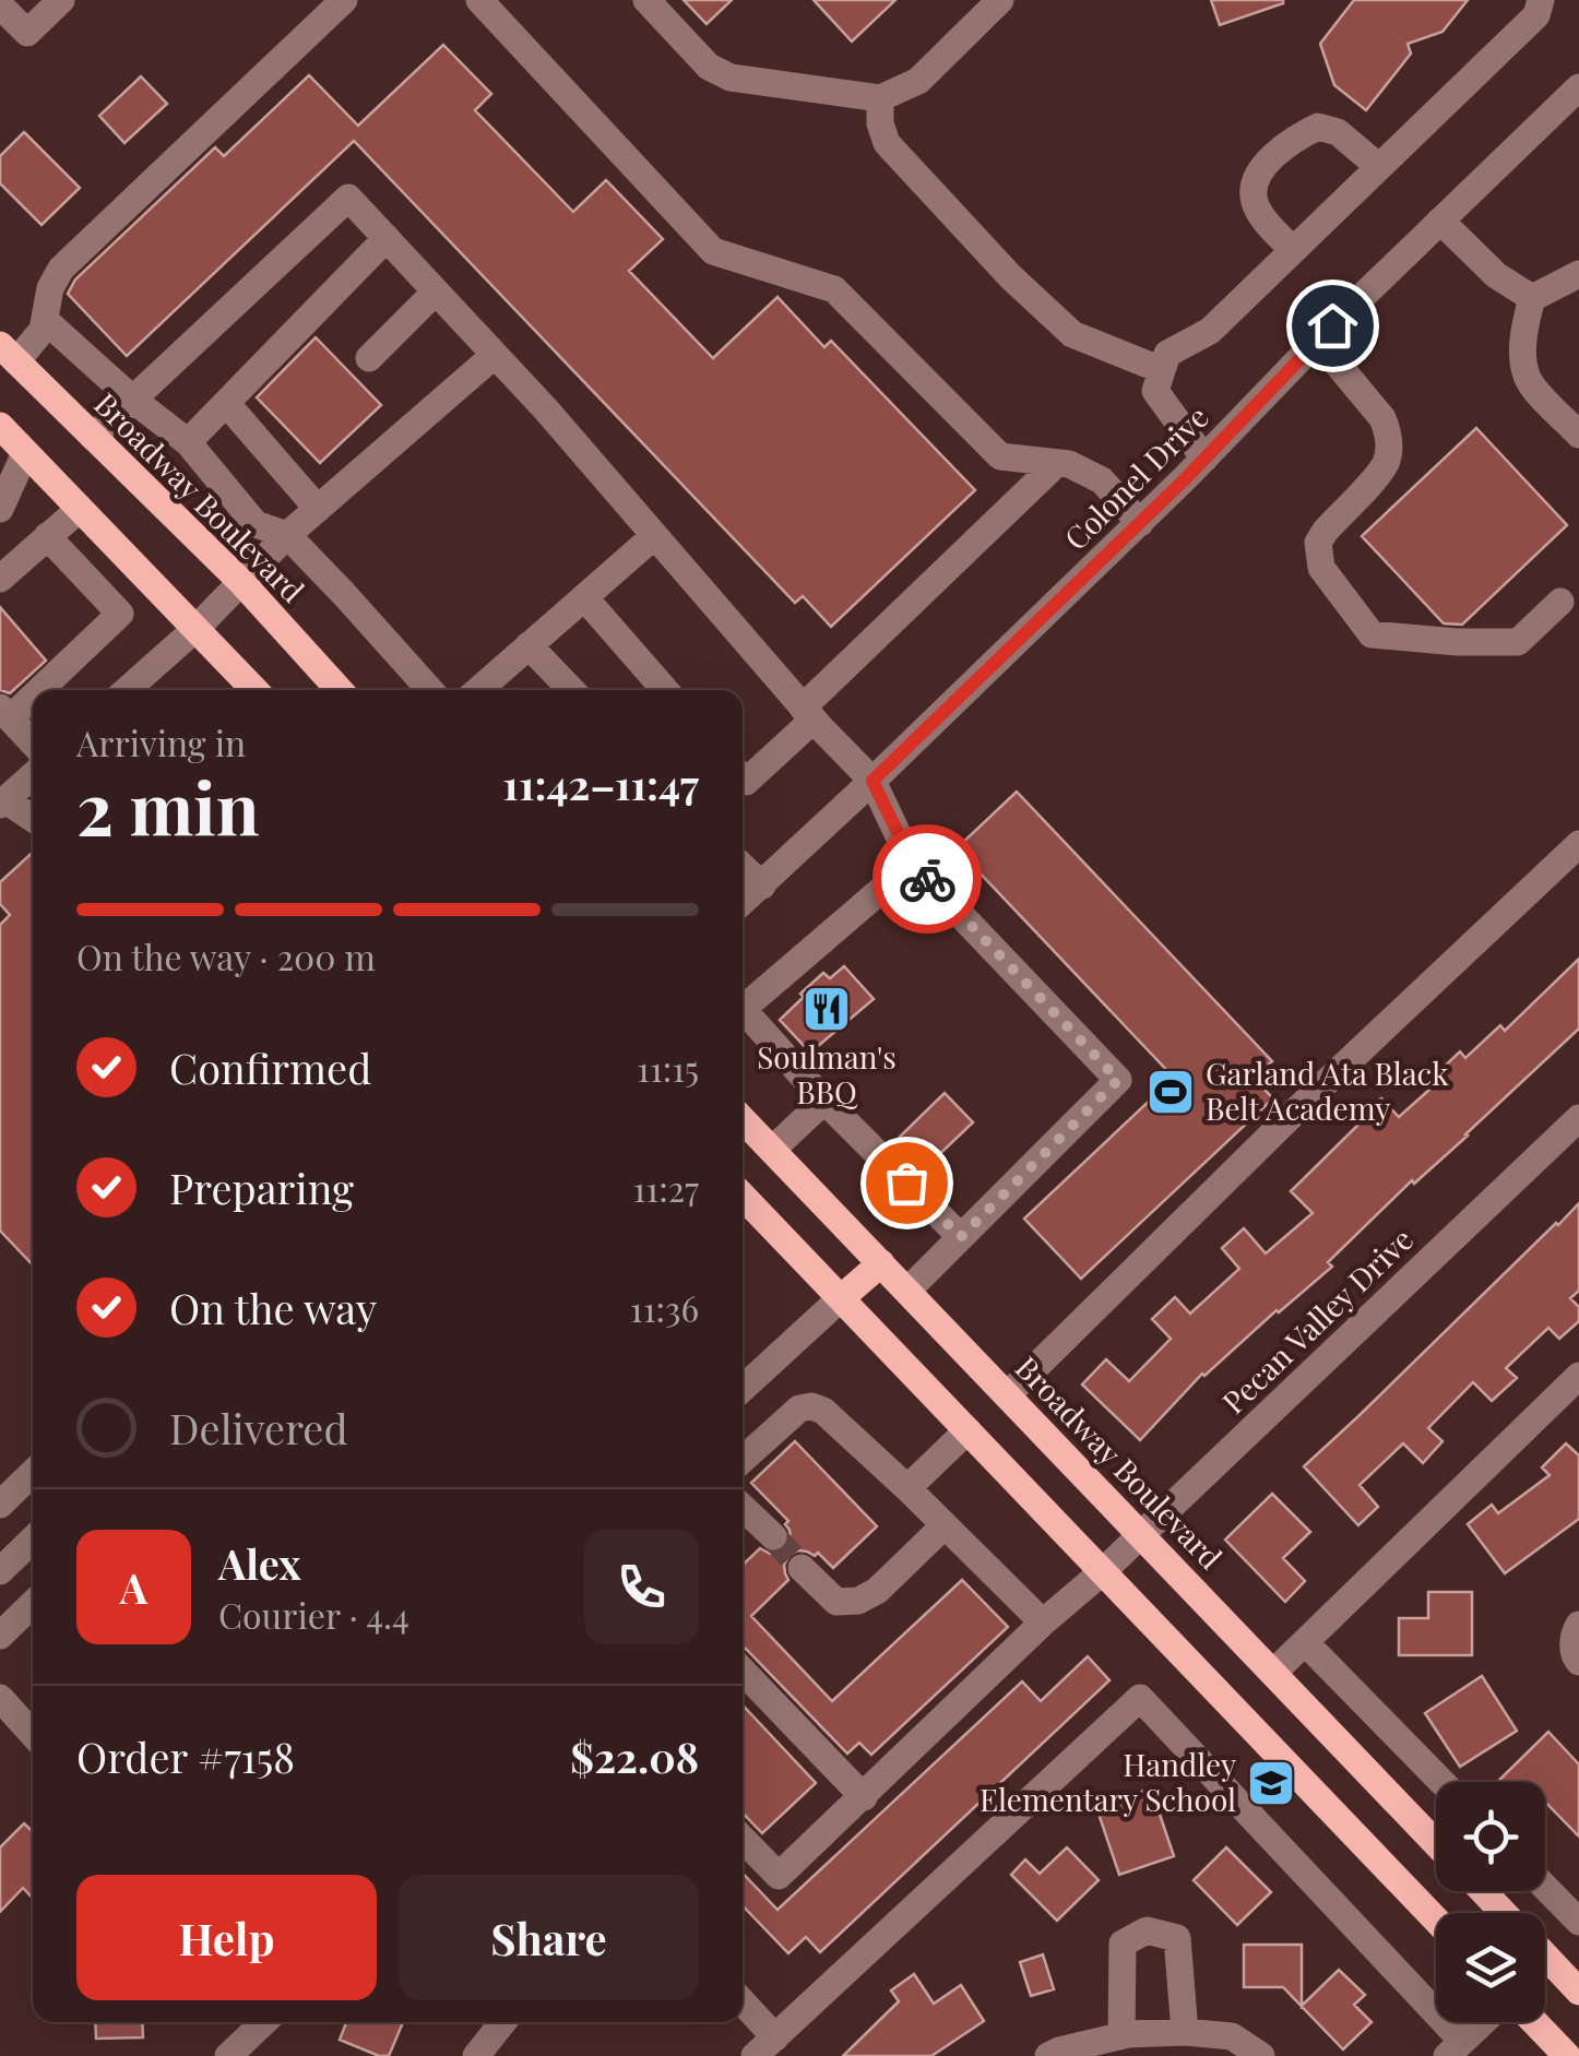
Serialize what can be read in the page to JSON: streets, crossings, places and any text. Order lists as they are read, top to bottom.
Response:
{
  "streets": {
    "main road": ["Broadway Boulevard"],
    "street": ["Colonel Drive", "Pecan Valley Drive"]
  },
  "crossings": [
    ["Broadway Boulevard", "Pecan Valley Drive"]
  ],
  "places": {
    "restaurant": ["Soulman's BBQ"],
    "sports": ["Garland Ata Black Belt Academy"],
    "school or university": ["Handley Elementary School"]
  },
  "page": {
    "heading": ["2 min", "Arriving in", "11:42–11:47"],
    "panel": [
      "Alex",
      "Courier · 4.4",
      "Order #7158",
      "$22.08"
    ],
    "bar": "On the way · 200 m",
    "list": [
      ["Confirmed", "11:15"],
      ["Preparing", "11:27"],
      ["On the way", "11:36"],
      "Delivered"
    ],
    "round": "A",
    "buttons": ["Help", "Share"]
  }
}
